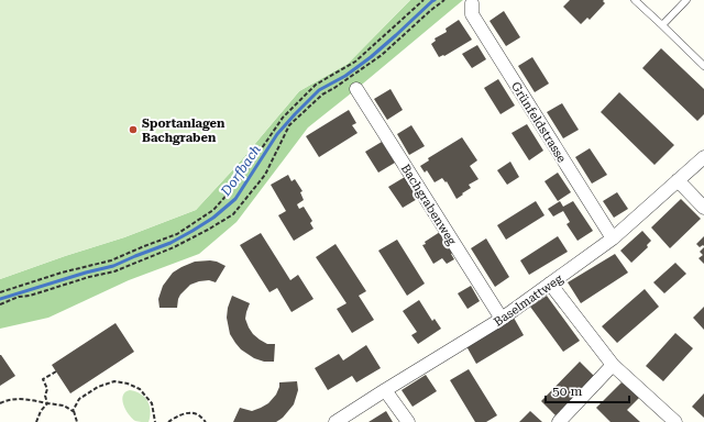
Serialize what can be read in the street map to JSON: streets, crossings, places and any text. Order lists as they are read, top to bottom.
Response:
{
  "streets": {
    "street": ["Grünfeldstrasse", "Bachgrabenweg", "Baselmattweg"]
  },
  "crossings": [
    ["Grünfeldstrasse", "Baselmattweg"],
    ["Bachgrabenweg", "Baselmattweg"]
  ],
  "water": ["Dorfbach"],
  "places": ["Sportanlagen Bachgraben"],
  "scale_bar": "50 m"
}
